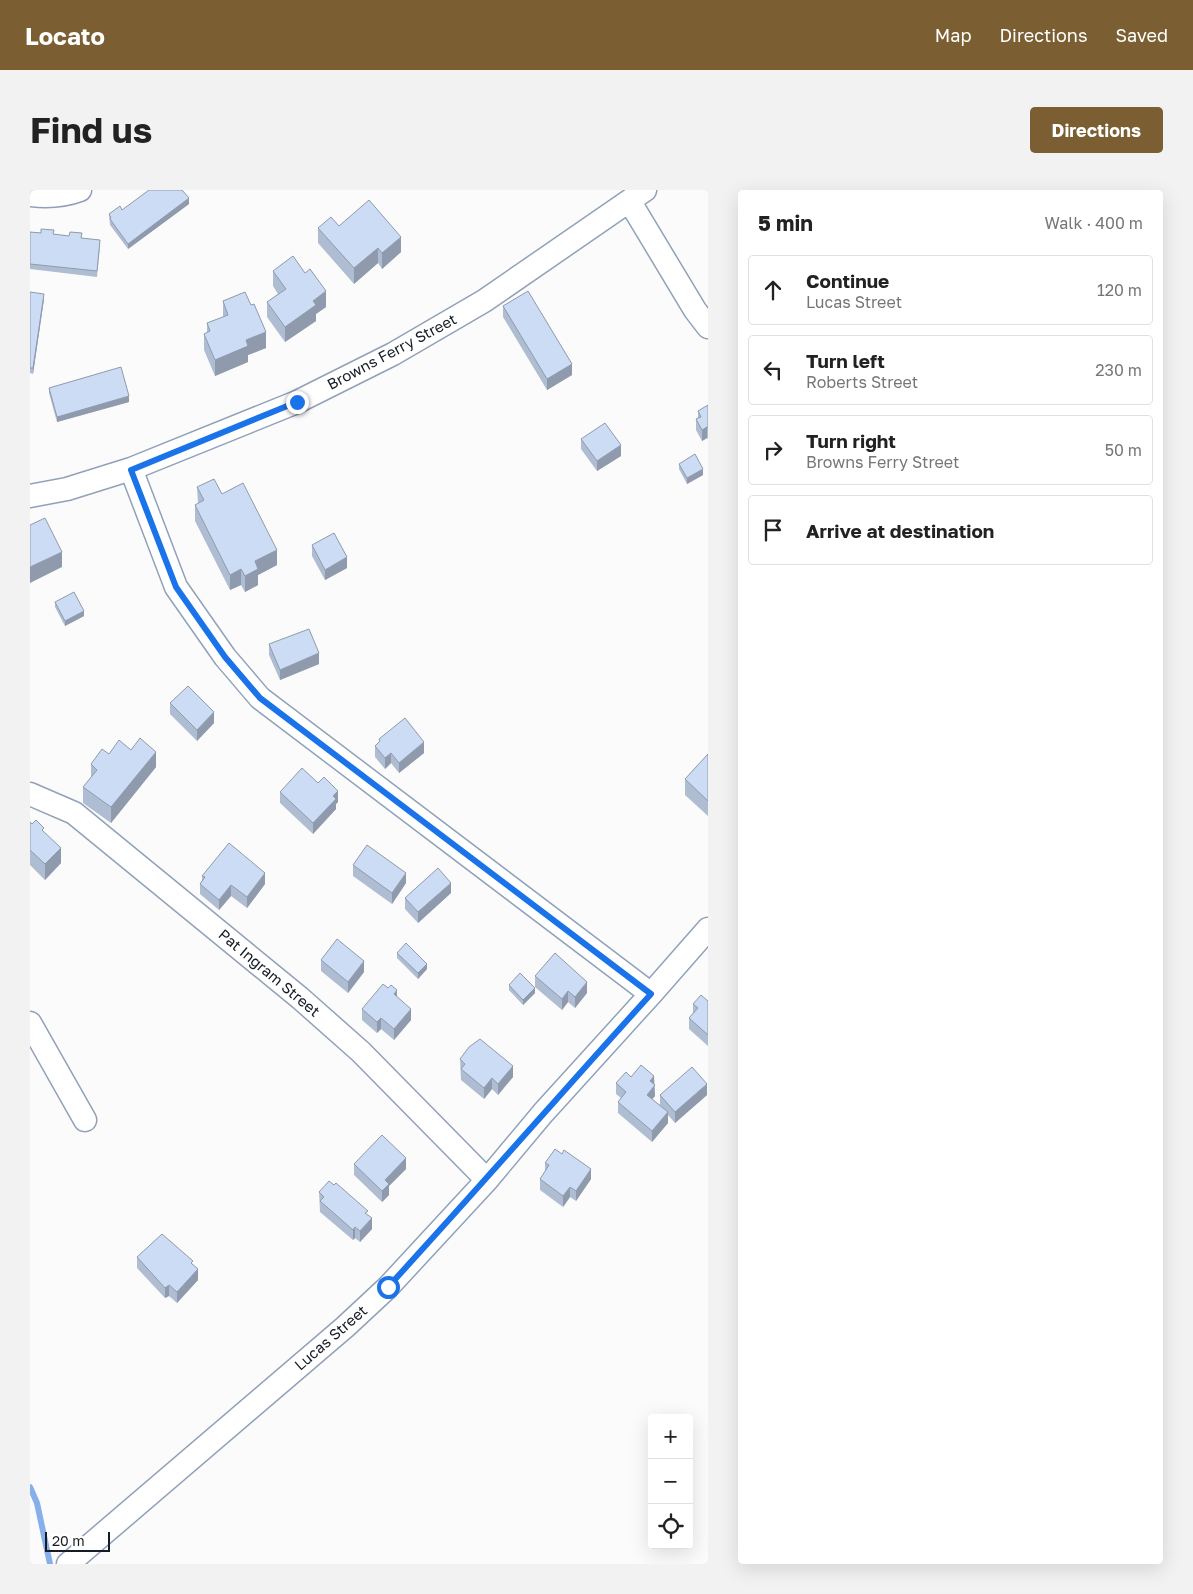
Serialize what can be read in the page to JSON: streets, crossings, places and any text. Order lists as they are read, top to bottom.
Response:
{
  "streets": {
    "street": ["Browns Ferry Street", "Pat Ingram Street", "Lucas Street"]
  },
  "crossings": [
    ["Pat Ingram Street", "Lucas Street"]
  ],
  "scale_bar": "20 m",
  "page": {
    "header": "Locato",
    "nav": ["Map", "Directions", "Saved"],
    "buttons": "Directions",
    "title": "Find us",
    "heading": ["5 min", "Walk · 400 m"],
    "list": [
      ["Continue", "Lucas Street", "120 m"],
      ["Turn left", "Roberts Street", "230 m"],
      ["Turn right", "Browns Ferry Street", "50 m"],
      "Arrive at destination"
    ],
    "map_buttons": ["+", "−"],
    "scale": "20 m"
  }
}
